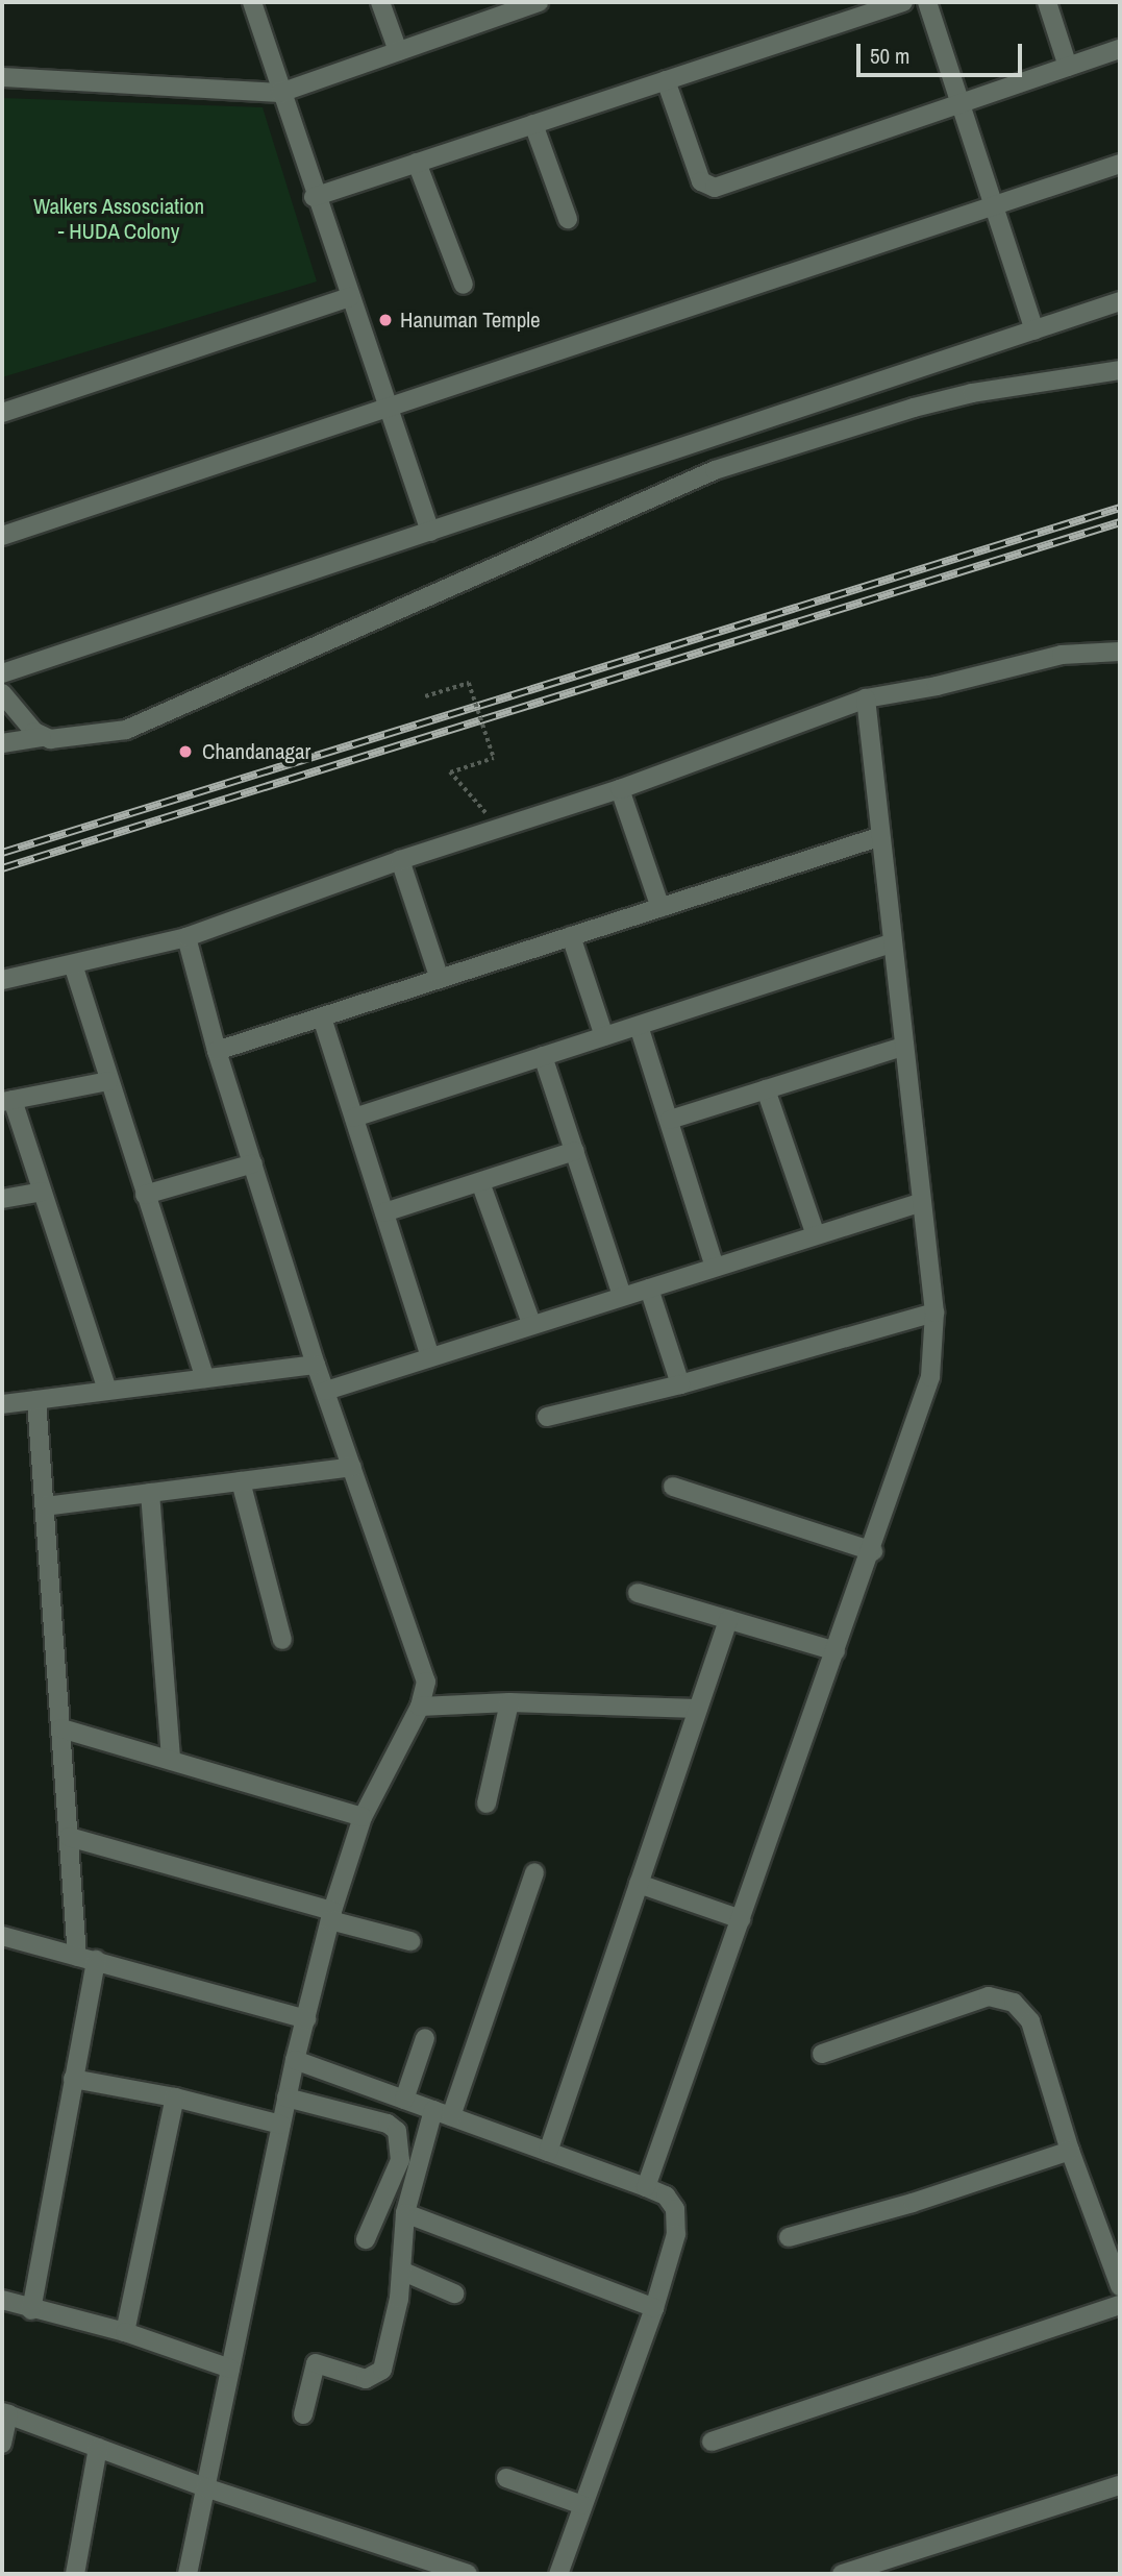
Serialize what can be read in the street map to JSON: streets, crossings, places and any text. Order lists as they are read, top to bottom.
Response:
{
  "parks": ["Walkers Assosciation - HUDA Colony"],
  "places": ["Hanuman Temple", "Chandanagar"],
  "scale_bar": "50 m"
}
